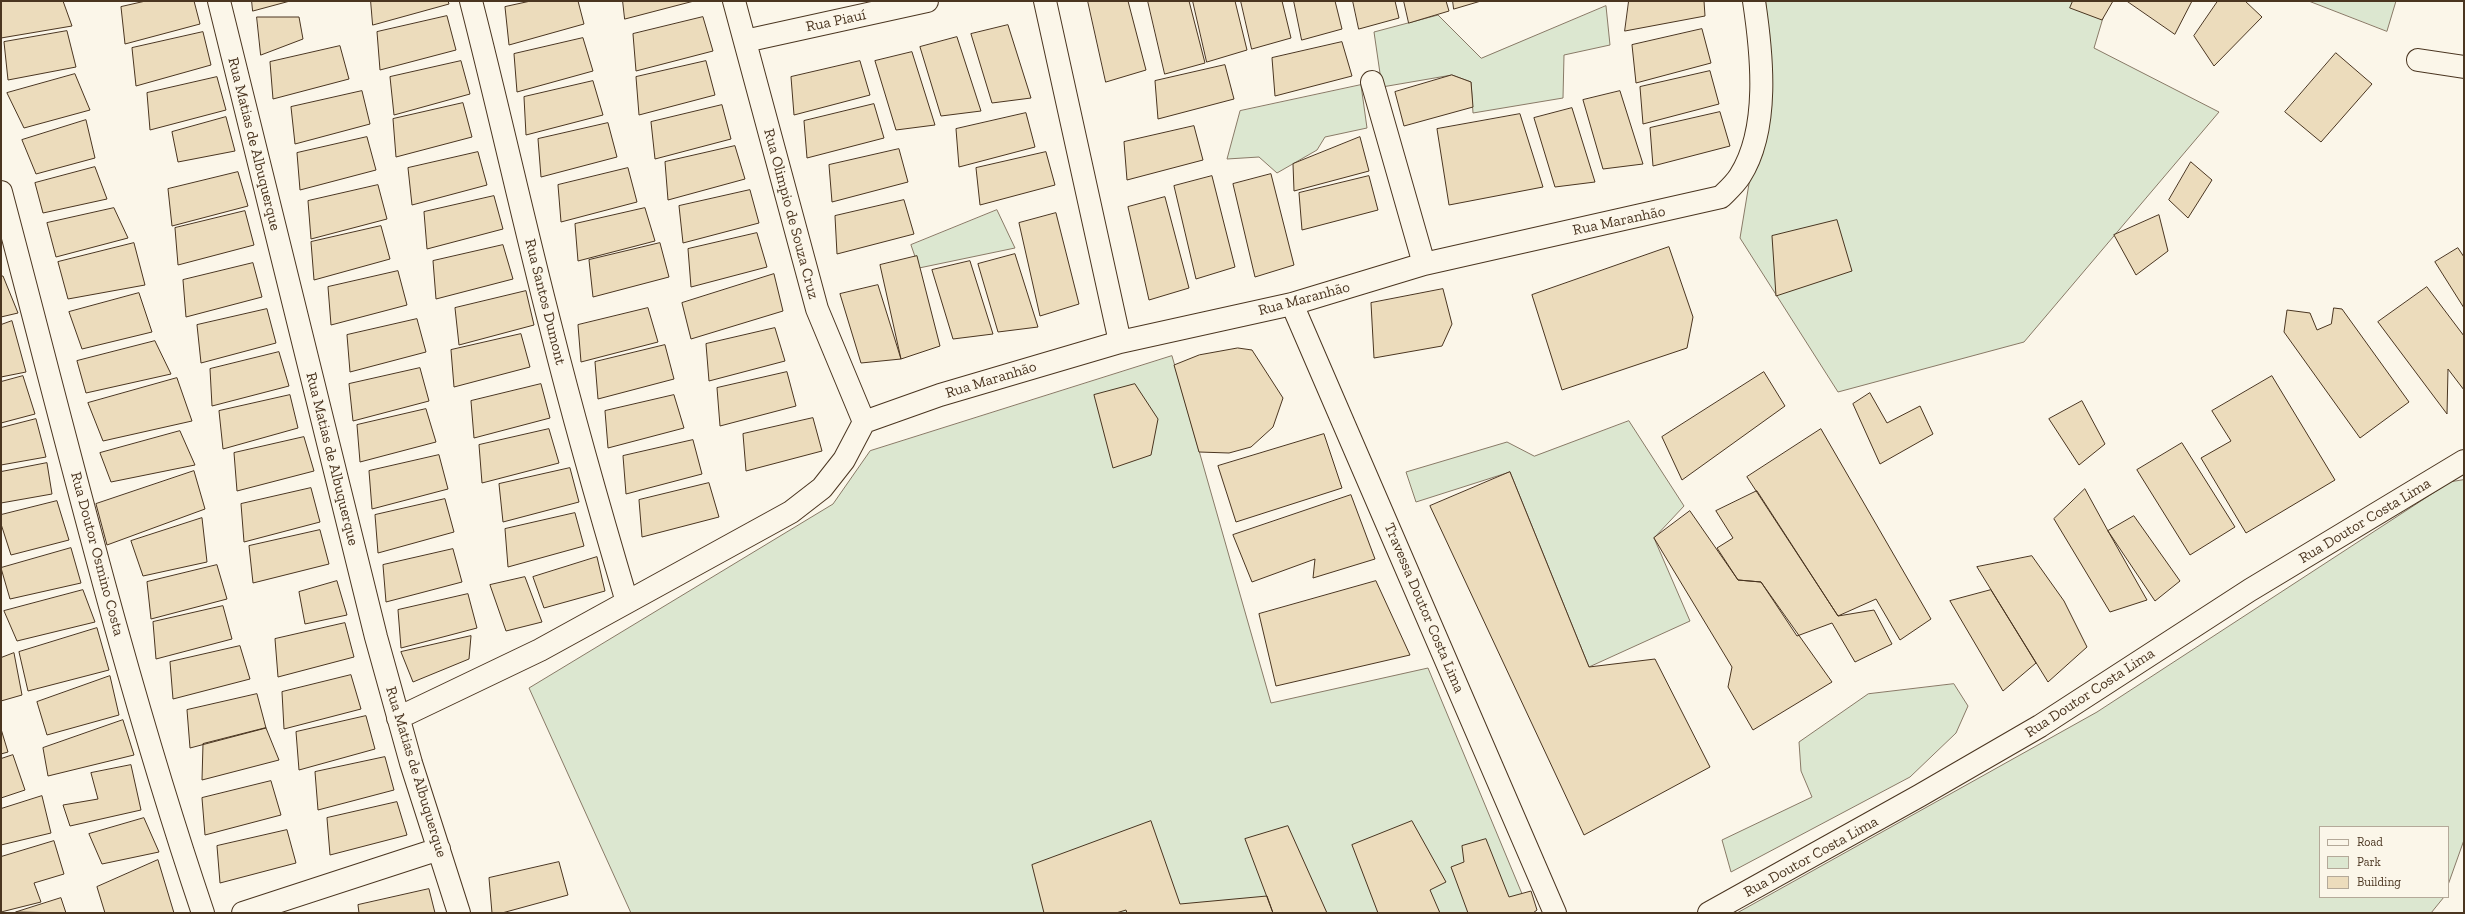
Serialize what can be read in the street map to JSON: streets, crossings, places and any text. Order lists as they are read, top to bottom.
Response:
{
  "streets": {
    "street": [
      "Rua Piauí",
      "Rua Matias de Albuquerque",
      "Rua Olimpio de Souza Cruz",
      "Rua Maranhão",
      "Rua Santos Dumont",
      "Rua Doutor Costa Lima",
      "Rua Doutor Osmino Costa",
      "Travessa Doutor Costa Lima"
    ]
  },
  "crossings": [
    ["Rua Piauí", "Rua Olimpio de Souza Cruz"],
    ["Rua Olimpio de Souza Cruz", "Rua Maranhão"],
    ["Rua Maranhão", "Travessa Doutor Costa Lima"]
  ],
  "legend": ["Road", "Park", "Building"]
}
